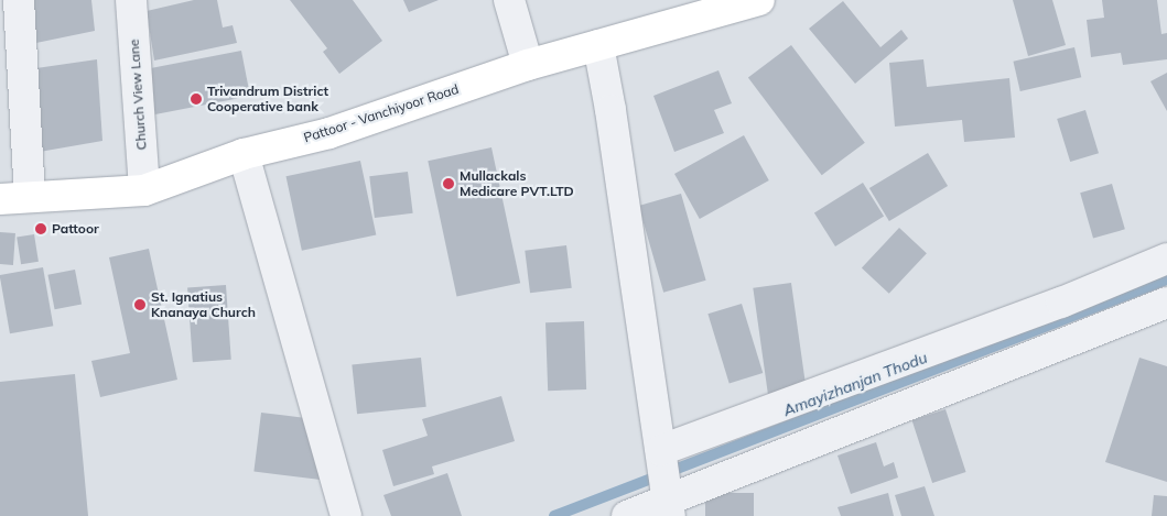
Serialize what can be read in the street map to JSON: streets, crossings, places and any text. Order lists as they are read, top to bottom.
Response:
{
  "streets": {
    "main road": ["Pattoor - Vanchiyoor Road"],
    "street": ["Church View Lane"]
  },
  "crossings": [
    ["Church View Lane", "Pattoor - Vanchiyoor Road"]
  ],
  "water": ["Amayizhanjan Thodu"],
  "places": [
    "Trivandrum District Cooperative bank",
    "Mullackals Medicare PVT.LTD",
    "Pattoor",
    "St. Ignatius Knanaya Church"
  ]
}
